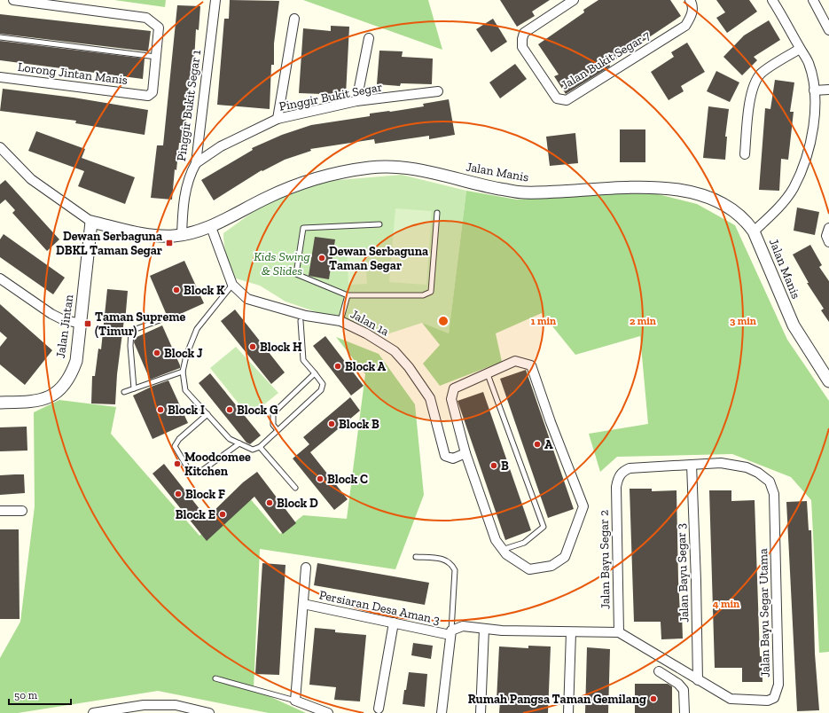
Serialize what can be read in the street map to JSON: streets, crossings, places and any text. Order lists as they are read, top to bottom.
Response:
{
  "streets": {
    "street": [
      "Jalan Bukit Segar 7",
      "Lorong Jintan Manis",
      "Pinggir Bukit Segar",
      "Pinggir Bukit Segar 1",
      "Jalan Manis",
      "Jalan 1a",
      "Jalan Jintan",
      "Jalan Bayu Segar 2",
      "Jalan Bayu Segar 3",
      "Persiaran Desa Aman 3",
      "Jalan Bayu Segar Utama"
    ]
  },
  "crossings": [
    ["Pinggir Bukit Segar", "Pinggir Bukit Segar 1"],
    ["Pinggir Bukit Segar 1", "Jalan Manis"],
    ["Jalan Manis", "Jalan 1a"],
    ["Jalan Manis", "Jalan Jintan"],
    ["Jalan Bayu Segar 2", "Jalan Bayu Segar Utama"],
    ["Jalan Bayu Segar 3", "Jalan Bayu Segar Utama"]
  ],
  "parks": ["Kids Swing & Slides"],
  "places": {
    "transit": ["Dewan Serbaguna DBKL Taman Segar", "Taman Supreme (Timur)"],
    "other": [
      "Dewan Serbaguna Taman Segar",
      "Block K",
      "Block H",
      "Block J",
      "Block A",
      "Block I",
      "Block G",
      "Block B",
      "A",
      "Moodcomee Kitchen",
      "B",
      "Block C",
      "Block F",
      "Block D",
      "Block E",
      "Rumah Pangsa Taman Gemilang"
    ]
  },
  "scale_bar": "50 m",
  "rings": [
    "1 min",
    "2 min",
    "3 min",
    "4 min"
  ]
}
